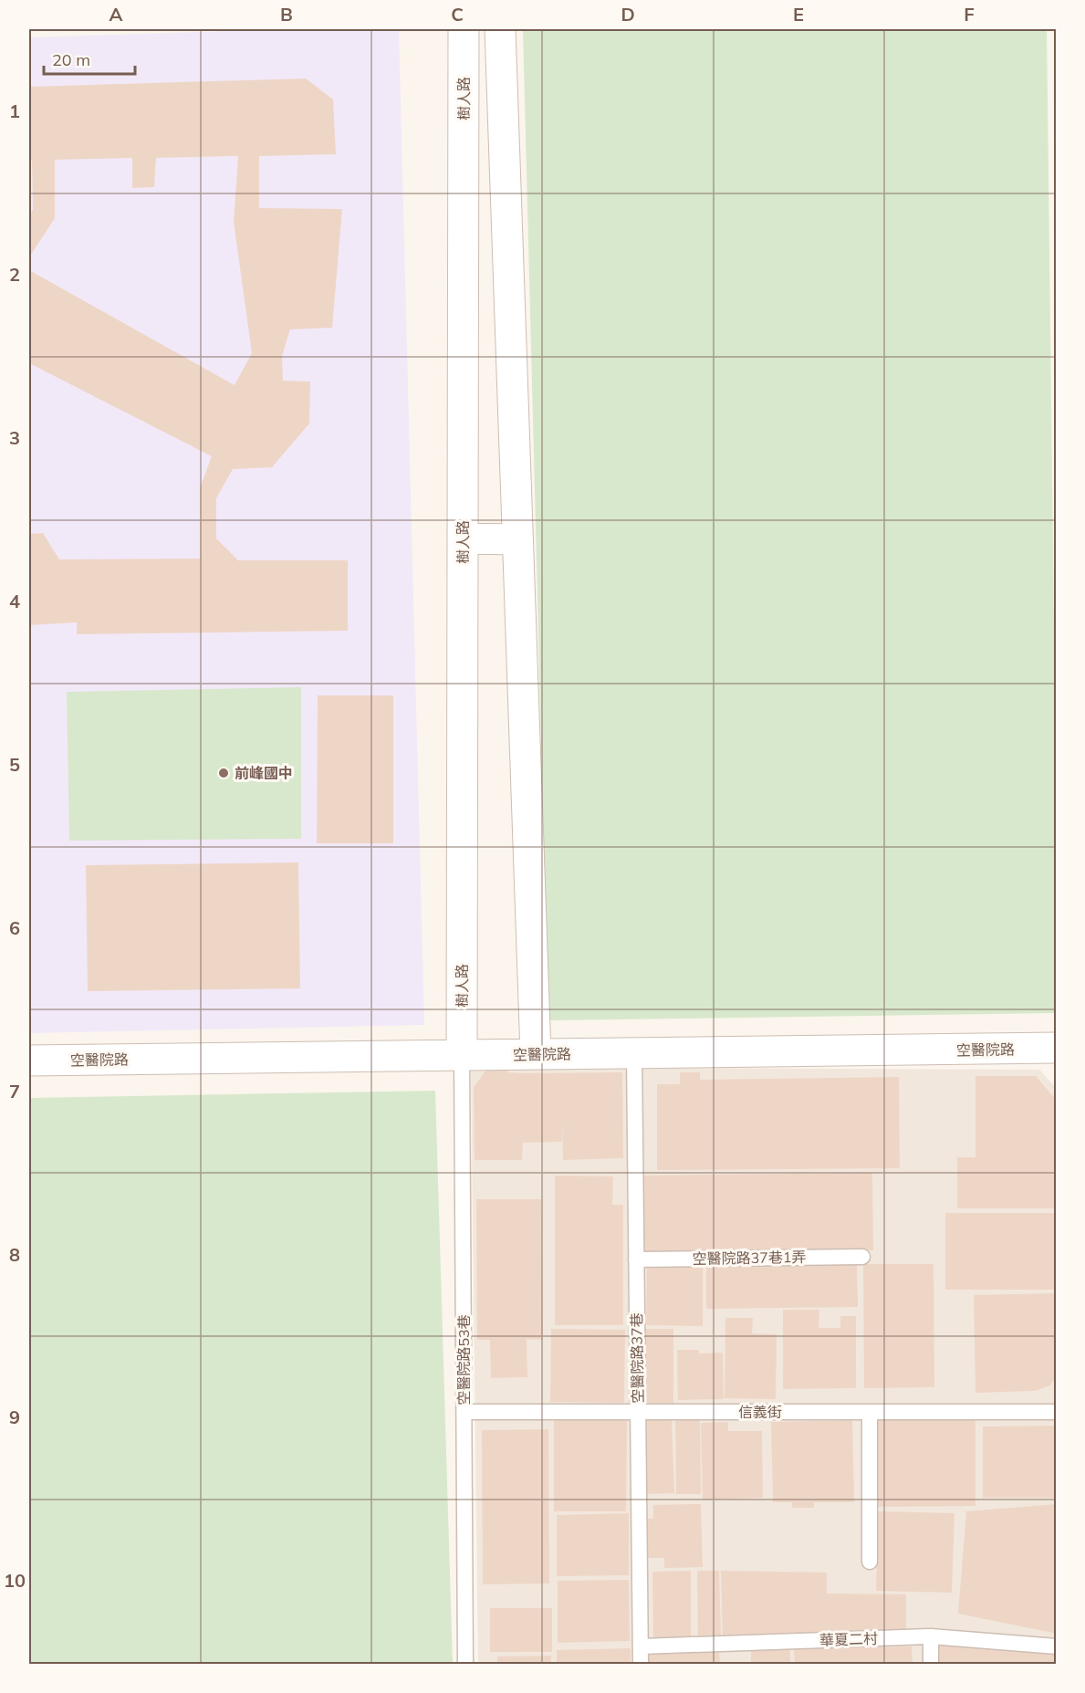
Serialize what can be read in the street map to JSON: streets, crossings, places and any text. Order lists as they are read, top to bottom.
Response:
{
  "streets": {
    "street": ["樹人路", "空醫院路"],
    "lane": [
      "空醫院路37巷1弄",
      "空醫院路37巷",
      "空醫院路53巷",
      "信義街",
      "華夏二村"
    ]
  },
  "crossings": [
    ["樹人路", "空醫院路"],
    ["樹人路", "空醫院路53巷"],
    ["空醫院路", "空醫院路37巷"],
    ["空醫院路", "空醫院路53巷"],
    ["空醫院路37巷1弄", "空醫院路37巷"],
    ["空醫院路37巷", "信義街"],
    ["空醫院路37巷", "華夏二村"],
    ["空醫院路53巷", "信義街"]
  ],
  "places": ["前峰國中"],
  "scale_bar": "20 m",
  "grid": {
    "columns": [
      "A",
      "B",
      "C",
      "D",
      "E",
      "F"
    ],
    "rows": [
      "1",
      "2",
      "3",
      "4",
      "5",
      "6",
      "7",
      "8",
      "9",
      "10"
    ]
  }
}
